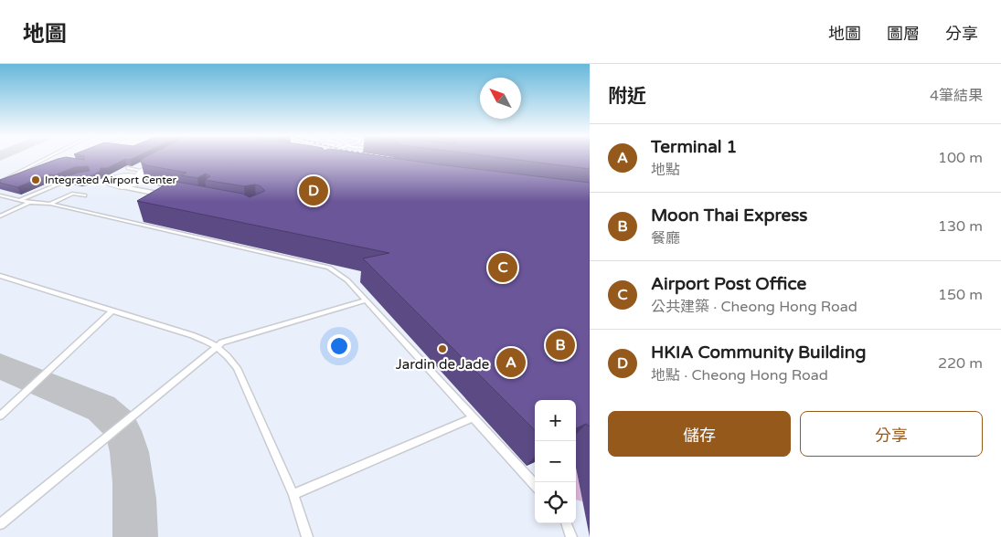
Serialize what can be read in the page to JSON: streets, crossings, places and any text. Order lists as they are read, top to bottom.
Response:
{
  "places": ["Integrated Airport Center", "Jardin de Jade"],
  "north": "top left",
  "page": {
    "header": "地圖",
    "nav": ["地圖", "圖層", "分享"],
    "heading": ["附近", "4筆結果"],
    "list": [
      {
        "mark": "A",
        "name": "Terminal 1",
        "note": "地點",
        "value": "100 m"
      },
      {
        "mark": "B",
        "name": "Moon Thai Express",
        "note": "餐廳",
        "value": "130 m"
      },
      {
        "mark": "C",
        "name": "Airport Post Office",
        "note": "公共建築 · Cheong Hong Road",
        "value": "150 m"
      },
      {
        "mark": "D",
        "name": "HKIA Community Building",
        "note": "地點 · Cheong Hong Road",
        "value": "220 m"
      }
    ],
    "pins": [
      "D",
      "C",
      "B",
      "A"
    ],
    "buttons": ["儲存", "分享"],
    "map_buttons": ["+", "−"]
  }
}
